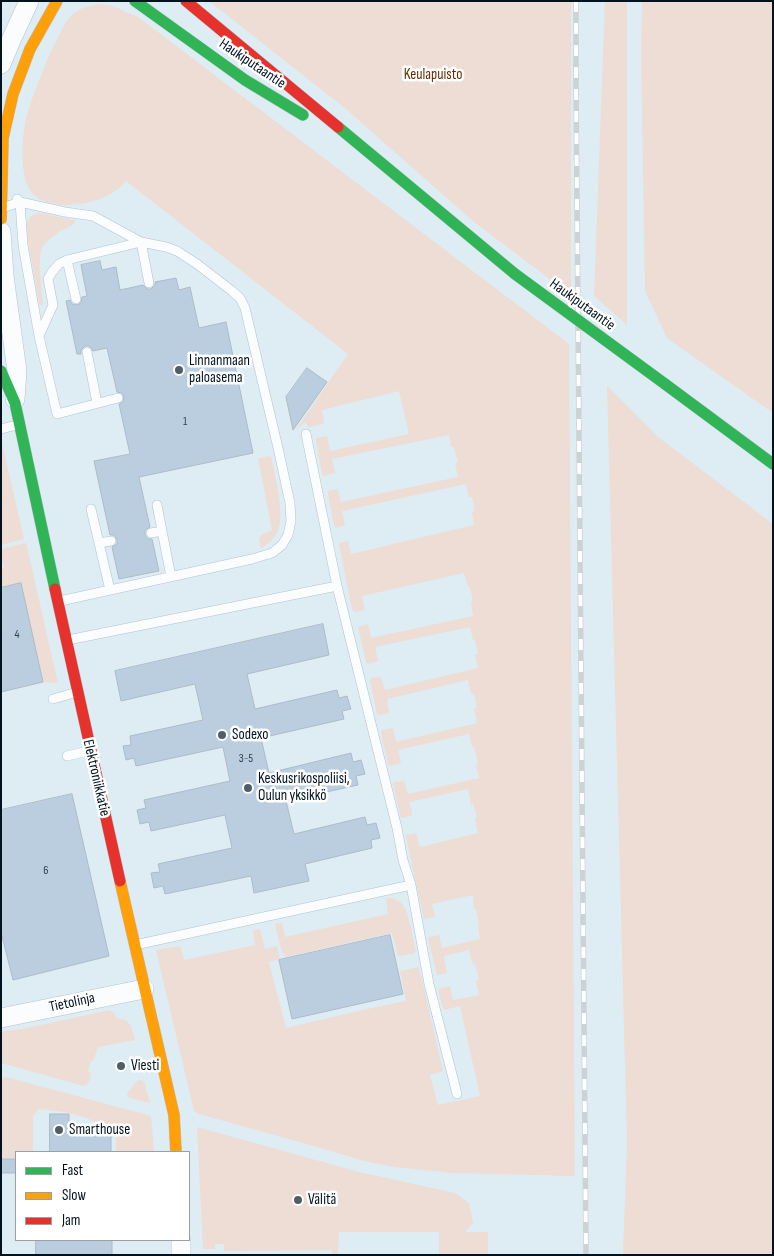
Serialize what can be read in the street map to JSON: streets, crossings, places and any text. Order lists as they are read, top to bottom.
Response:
{
  "streets": {
    "street": ["Haukiputaantie", "Elektroniikkatie", "Tietolinja"]
  },
  "crossings": [
    ["Elektroniikkatie", "Tietolinja"]
  ],
  "parks": ["Keulapuisto"],
  "places": [
    "Linnanmaan paloasema",
    "Sodexo",
    "Keskusrikospoliisi, Oulun yksikkö",
    "Viesti",
    "Smarthouse",
    "Välitä"
  ],
  "house_numbers": [
    "1",
    "4",
    "3-5",
    "6"
  ],
  "legend": ["Fast", "Slow", "Jam"]
}
